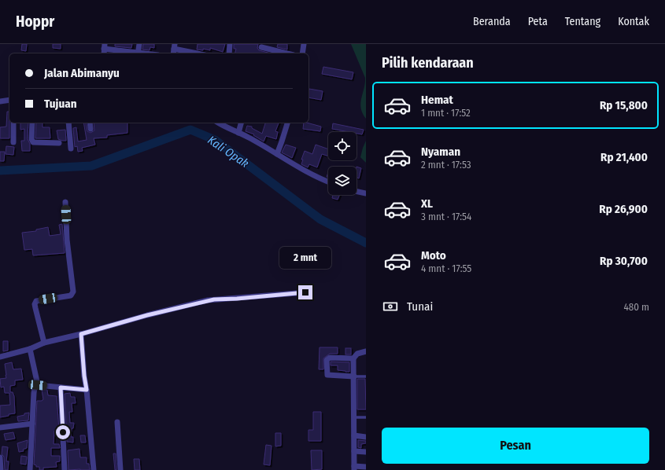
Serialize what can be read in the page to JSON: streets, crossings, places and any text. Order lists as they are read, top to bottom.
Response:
{
  "water": ["Kali Opak"],
  "page": {
    "header": "Hoppr",
    "nav": [
      "Beranda",
      "Peta",
      "Tentang",
      "Kontak"
    ],
    "heading": "Pilih kendaraan",
    "banner": ["Jalan Abimanyu", "Tujuan"],
    "list": [
      {
        "name": "Hemat",
        "note": "1 mnt · 17:52",
        "value": "Rp 15,800"
      },
      {
        "name": "Nyaman",
        "note": "2 mnt · 17:53",
        "value": "Rp 21,400"
      },
      {
        "name": "XL",
        "note": "3 mnt · 17:54",
        "value": "Rp 26,900"
      },
      {
        "name": "Moto",
        "note": "4 mnt · 17:55",
        "value": "Rp 30,700"
      }
    ],
    "bubble": "2 mnt",
    "pay": ["Tunai", "480 m"],
    "buttons": "Pesan"
  }
}
